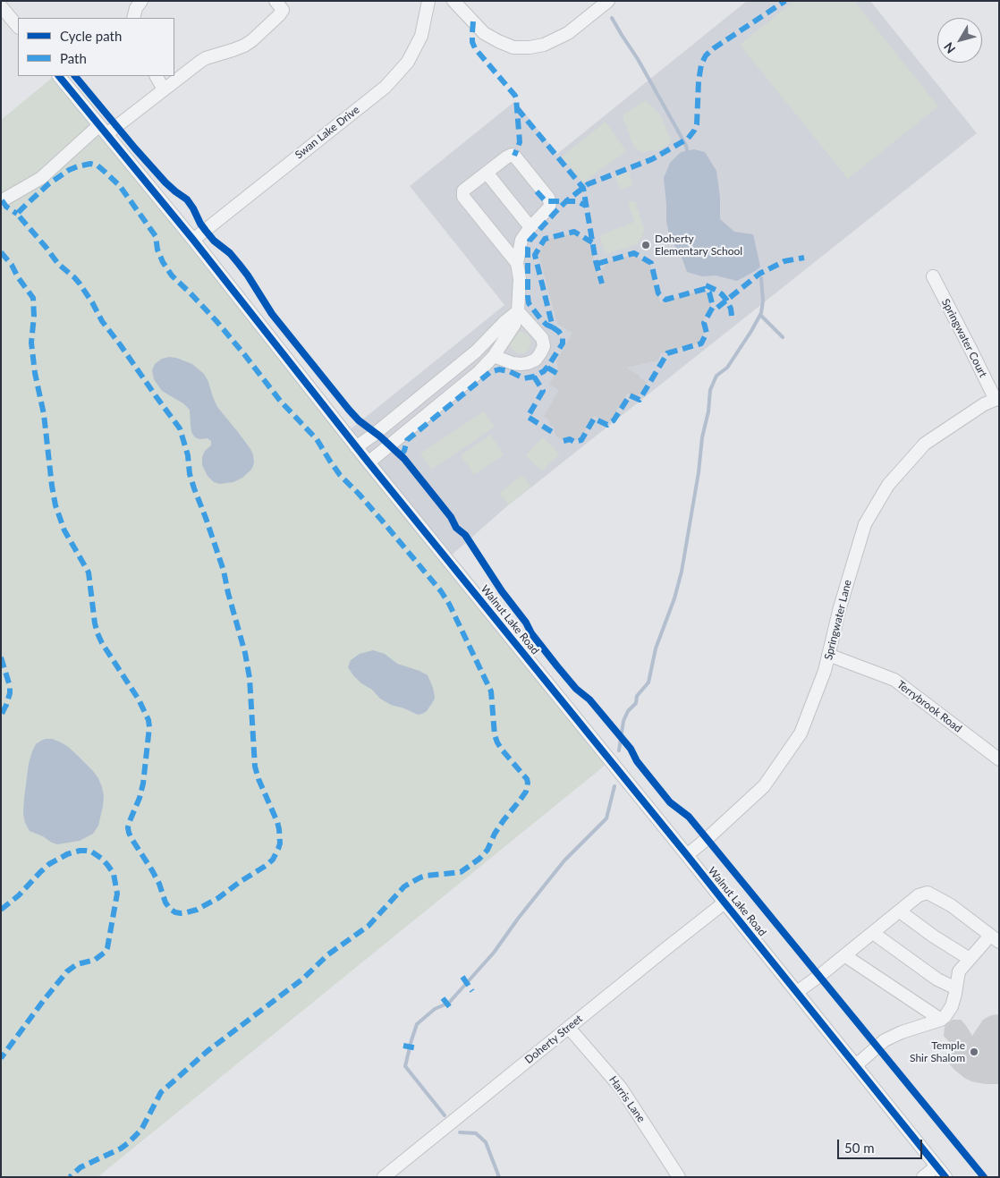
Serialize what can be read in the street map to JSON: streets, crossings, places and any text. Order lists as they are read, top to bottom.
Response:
{
  "streets": {
    "street": [
      "Swan Lake Drive",
      "Springwater Court",
      "Walnut Lake Road",
      "Springwater Lane",
      "Terrybrook Road",
      "Doherty Street",
      "Harris Lane"
    ]
  },
  "crossings": [
    ["Swan Lake Drive", "Walnut Lake Road"],
    ["Springwater Court", "Springwater Lane"],
    ["Walnut Lake Road", "Springwater Lane"],
    ["Walnut Lake Road", "Doherty Street"],
    ["Springwater Lane", "Terrybrook Road"],
    ["Doherty Street", "Harris Lane"]
  ],
  "places": ["Doherty Elementary School", "Temple Shir Shalom"],
  "legend": ["Cycle path", "Path"],
  "scale_bar": "50 m",
  "north": "bottom left"
}
